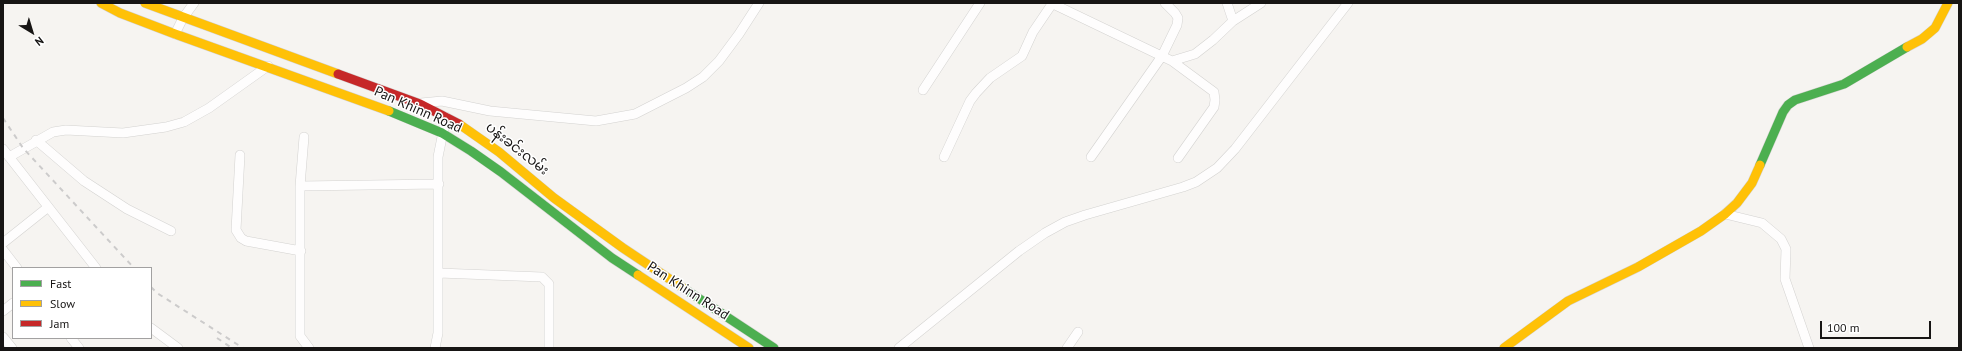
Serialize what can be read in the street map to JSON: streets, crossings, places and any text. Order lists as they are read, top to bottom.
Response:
{
  "streets": {
    "main road": ["Pan Khinn Road", "ပန်းခင်းလမ်း"]
  },
  "legend": ["Fast", "Slow", "Jam"],
  "scale_bar": "100 m",
  "north": "bottom right"
}
